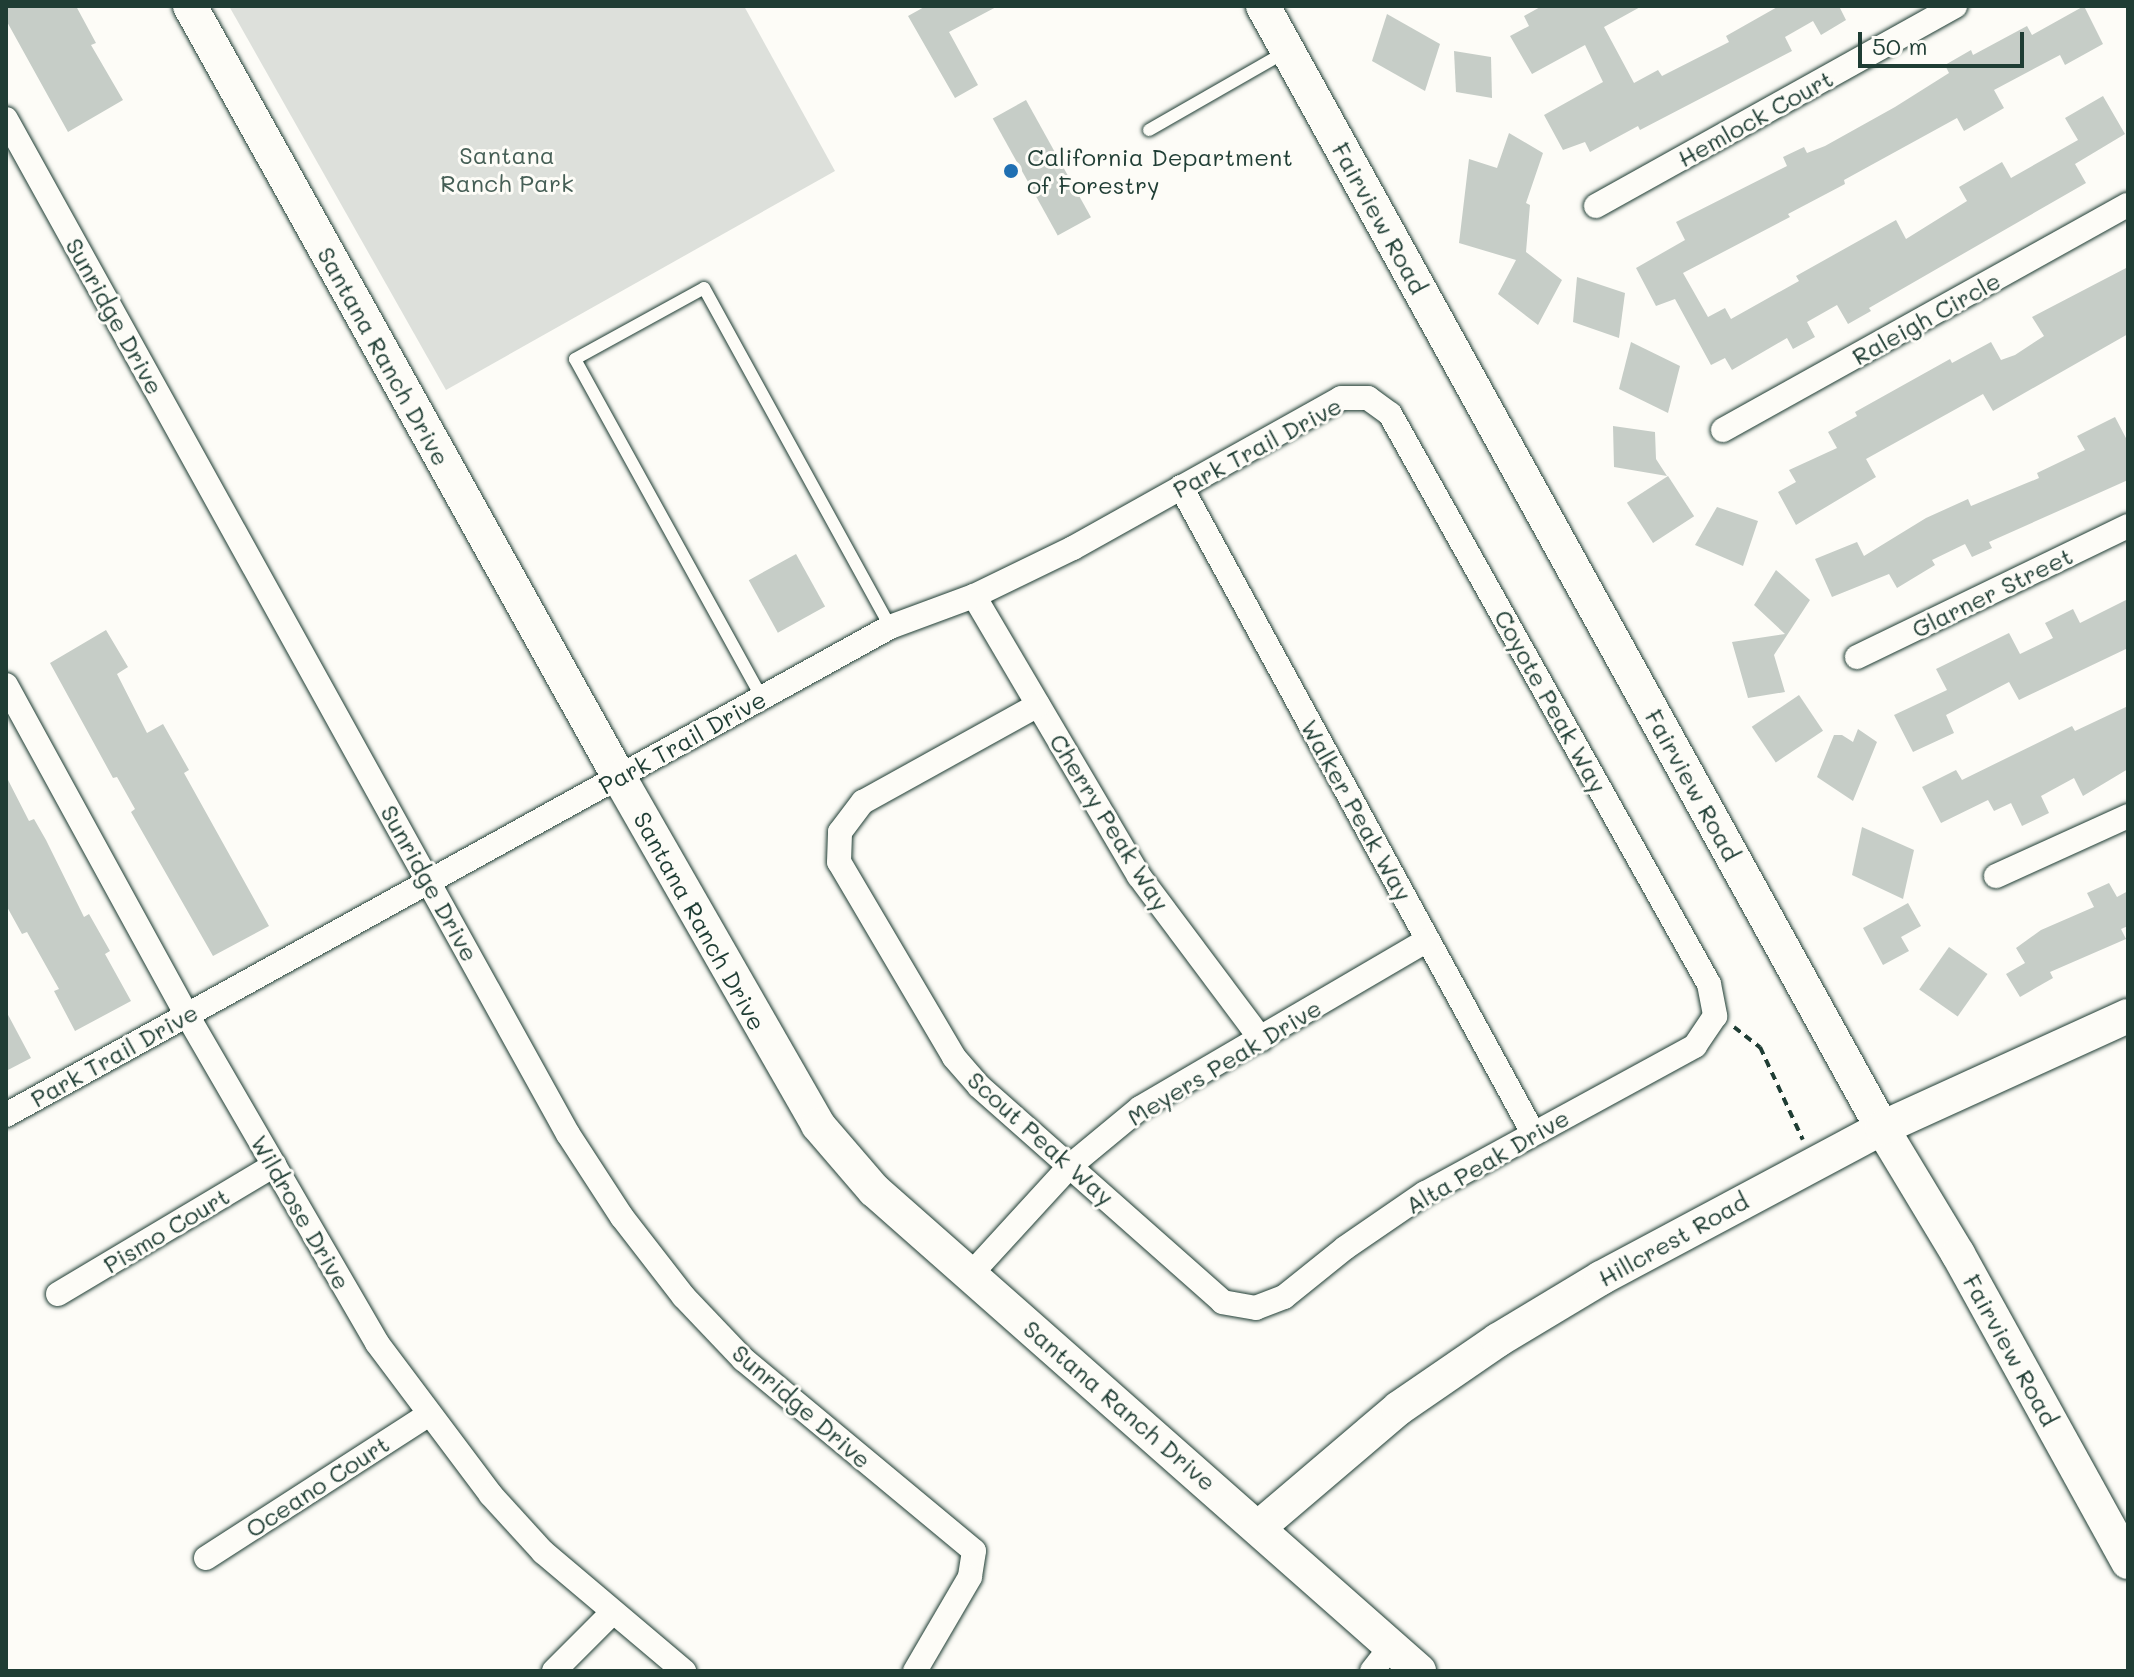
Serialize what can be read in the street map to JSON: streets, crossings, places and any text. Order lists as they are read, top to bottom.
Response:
{
  "streets": {
    "street": [
      "Hemlock Court",
      "Fairview Road",
      "Sunridge Drive",
      "Raleigh Circle",
      "Santana Ranch Drive",
      "Park Trail Drive",
      "Glarner Street",
      "Coyote Peak Way",
      "Walker Peak Way",
      "Cherry Peak Way",
      "Meyers Peak Drive",
      "Scout Peak Way",
      "Alta Peak Drive",
      "Wildrose Drive",
      "Pismo Court",
      "Hillcrest Road",
      "Oceano Court"
    ]
  },
  "crossings": [
    ["Fairview Road", "Hillcrest Road"],
    ["Sunridge Drive", "Park Trail Drive"],
    ["Santana Ranch Drive", "Park Trail Drive"],
    ["Santana Ranch Drive", "Meyers Peak Drive"],
    ["Santana Ranch Drive", "Hillcrest Road"],
    ["Park Trail Drive", "Coyote Peak Way"],
    ["Park Trail Drive", "Walker Peak Way"],
    ["Park Trail Drive", "Cherry Peak Way"],
    ["Park Trail Drive", "Wildrose Drive"],
    ["Coyote Peak Way", "Alta Peak Drive"],
    ["Walker Peak Way", "Meyers Peak Drive"],
    ["Walker Peak Way", "Alta Peak Drive"],
    ["Cherry Peak Way", "Meyers Peak Drive"],
    ["Cherry Peak Way", "Scout Peak Way"],
    ["Meyers Peak Drive", "Scout Peak Way"],
    ["Scout Peak Way", "Alta Peak Drive"],
    ["Wildrose Drive", "Pismo Court"],
    ["Wildrose Drive", "Oceano Court"]
  ],
  "parks": ["Santana Ranch Park"],
  "places": ["California Department of Forestry"],
  "scale_bar": "50 m"
}
